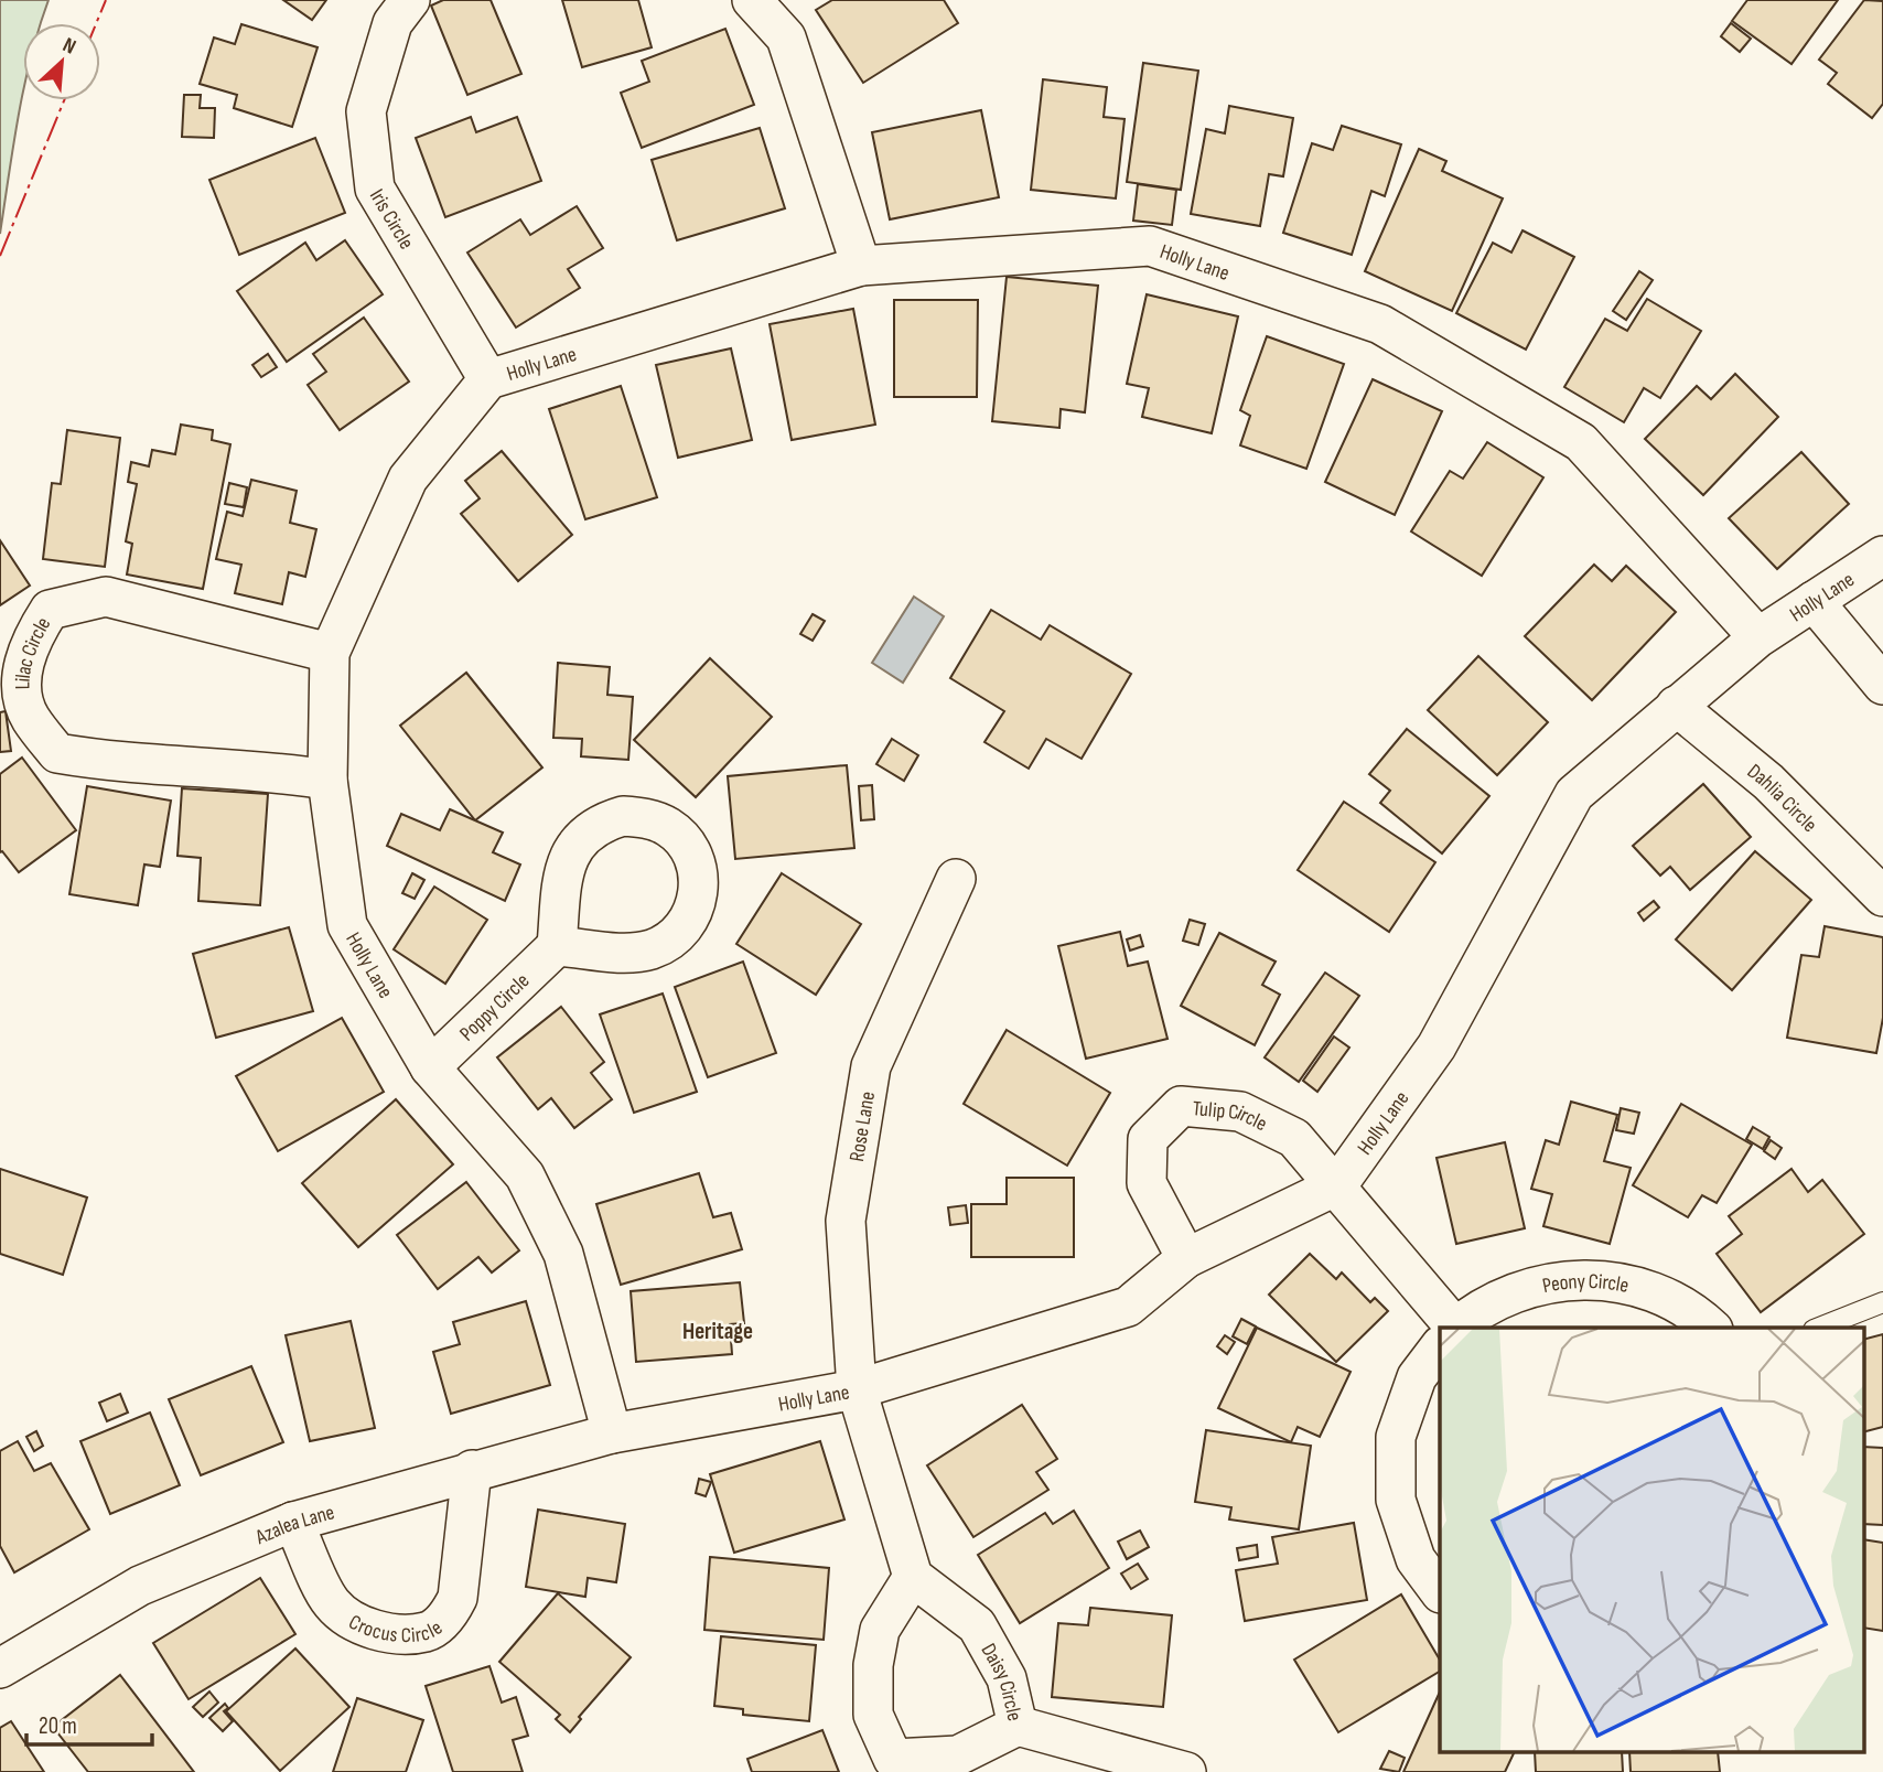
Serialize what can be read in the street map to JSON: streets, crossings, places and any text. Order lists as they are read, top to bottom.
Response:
{
  "streets": {
    "street": [
      "Iris Circle",
      "Holly Lane",
      "Lilac Circle",
      "Dahlia Circle",
      "Poppy Circle",
      "Tulip Circle",
      "Rose Lane",
      "Peony Circle",
      "Azalea Lane",
      "Crocus Circle",
      "Daisy Circle"
    ]
  },
  "crossings": [
    ["Iris Circle", "Holly Lane"],
    ["Holly Lane", "Lilac Circle"],
    ["Holly Lane", "Dahlia Circle"],
    ["Holly Lane", "Poppy Circle"],
    ["Holly Lane", "Tulip Circle"],
    ["Holly Lane", "Rose Lane"],
    ["Holly Lane", "Azalea Lane"],
    ["Azalea Lane", "Crocus Circle"]
  ],
  "districts": ["Heritage"],
  "scale_bar": "20 m",
  "north": "top right"
}
